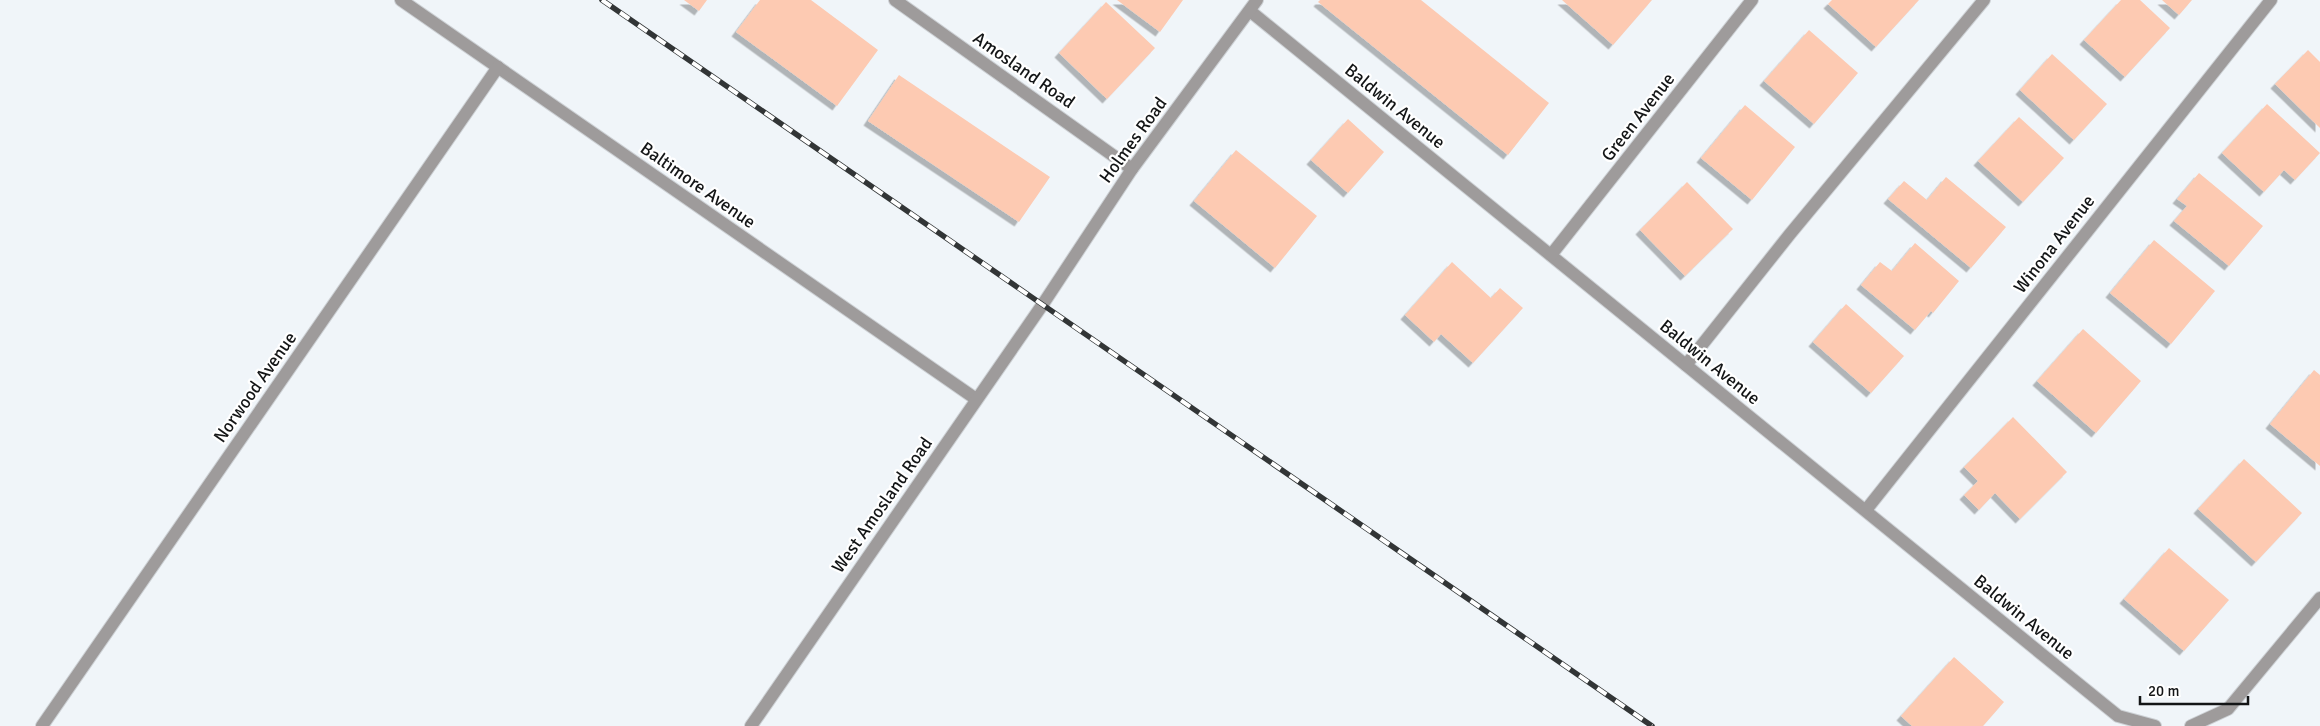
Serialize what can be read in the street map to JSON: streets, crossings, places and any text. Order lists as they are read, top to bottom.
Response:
{
  "streets": {
    "street": [
      "Amosland Road",
      "Baldwin Avenue",
      "Green Avenue",
      "Holmes Road",
      "Baltimore Avenue",
      "Winona Avenue",
      "Norwood Avenue",
      "West Amosland Road"
    ]
  },
  "crossings": [
    ["Amosland Road", "Holmes Road"],
    ["Baldwin Avenue", "Green Avenue"],
    ["Baldwin Avenue", "Holmes Road"],
    ["Baldwin Avenue", "Winona Avenue"],
    ["Holmes Road", "West Amosland Road"],
    ["Baltimore Avenue", "Norwood Avenue"],
    ["Baltimore Avenue", "West Amosland Road"]
  ],
  "scale_bar": "20 m"
}
